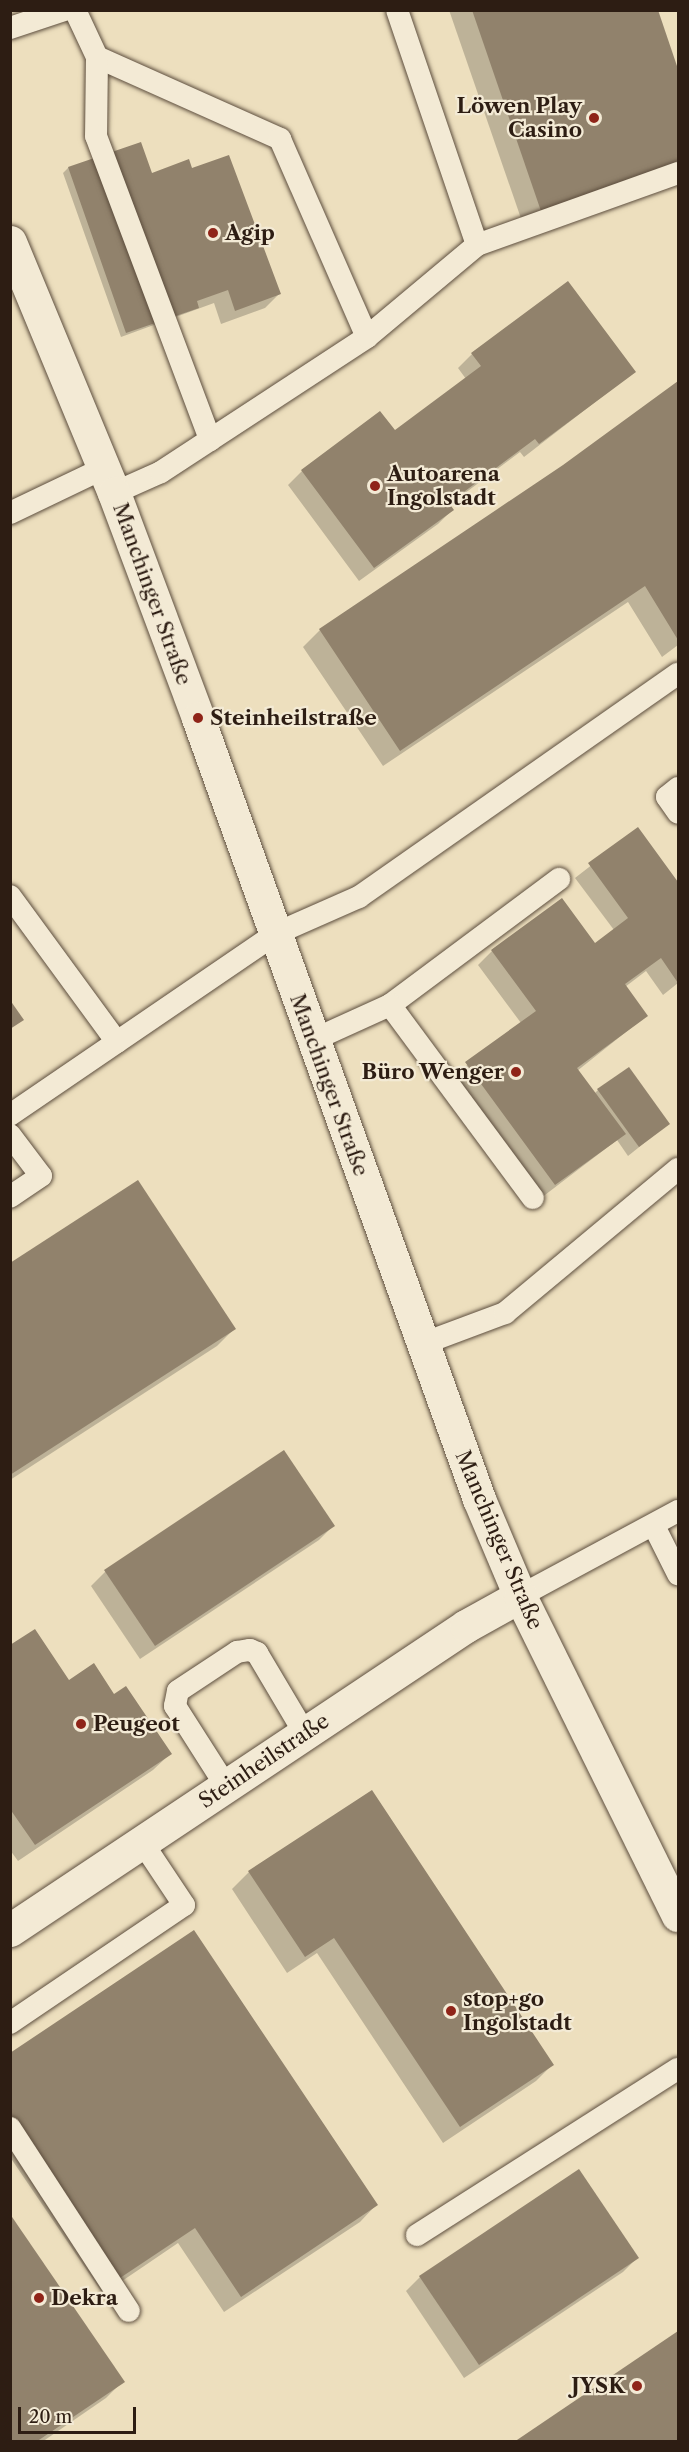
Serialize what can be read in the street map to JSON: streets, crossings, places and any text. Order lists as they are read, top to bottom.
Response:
{
  "streets": {
    "main road": ["Manchinger Straße", "Steinheilstraße"]
  },
  "crossings": [
    ["Manchinger Straße", "Steinheilstraße"]
  ],
  "places": [
    "Löwen Play Casino",
    "Agip",
    "Autoarena Ingolstadt",
    "Steinheilstraße",
    "Büro Wenger",
    "Peugeot",
    "stop+go Ingolstadt",
    "Dekra",
    "JYSK"
  ],
  "scale_bar": "20 m"
}
